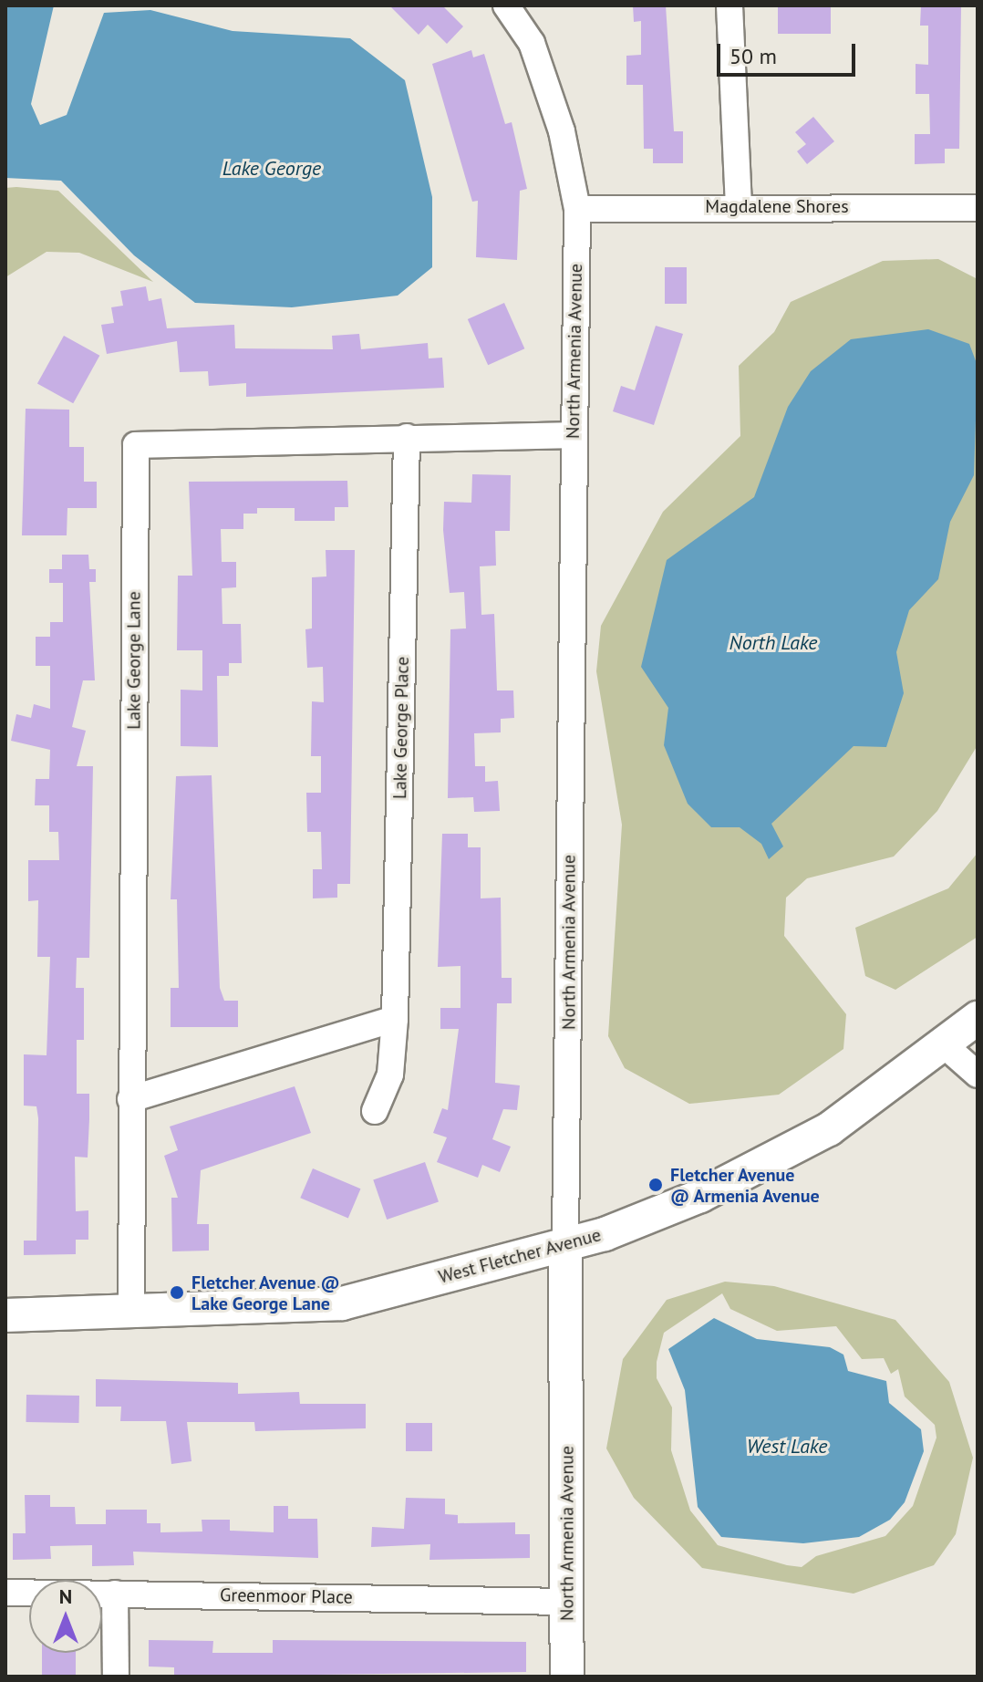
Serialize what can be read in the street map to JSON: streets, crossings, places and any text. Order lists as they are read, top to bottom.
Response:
{
  "streets": {
    "main road": ["North Armenia Avenue", "West Fletcher Avenue"],
    "street": [
      "Magdalene Shores",
      "Lake George Lane",
      "Lake George Place",
      "Greenmoor Place"
    ]
  },
  "crossings": [
    ["Magdalene Shores", "North Armenia Avenue"],
    ["North Armenia Avenue", "Lake George Lane"],
    ["North Armenia Avenue", "West Fletcher Avenue"],
    ["North Armenia Avenue", "Greenmoor Place"],
    ["Lake George Lane", "Lake George Place"],
    ["Lake George Lane", "West Fletcher Avenue"]
  ],
  "water": ["Lake George", "North Lake", "West Lake"],
  "places": ["Fletcher Avenue @ Armenia Avenue", "Fletcher Avenue @ Lake George Lane"],
  "scale_bar": "50 m",
  "north": "top"
}
